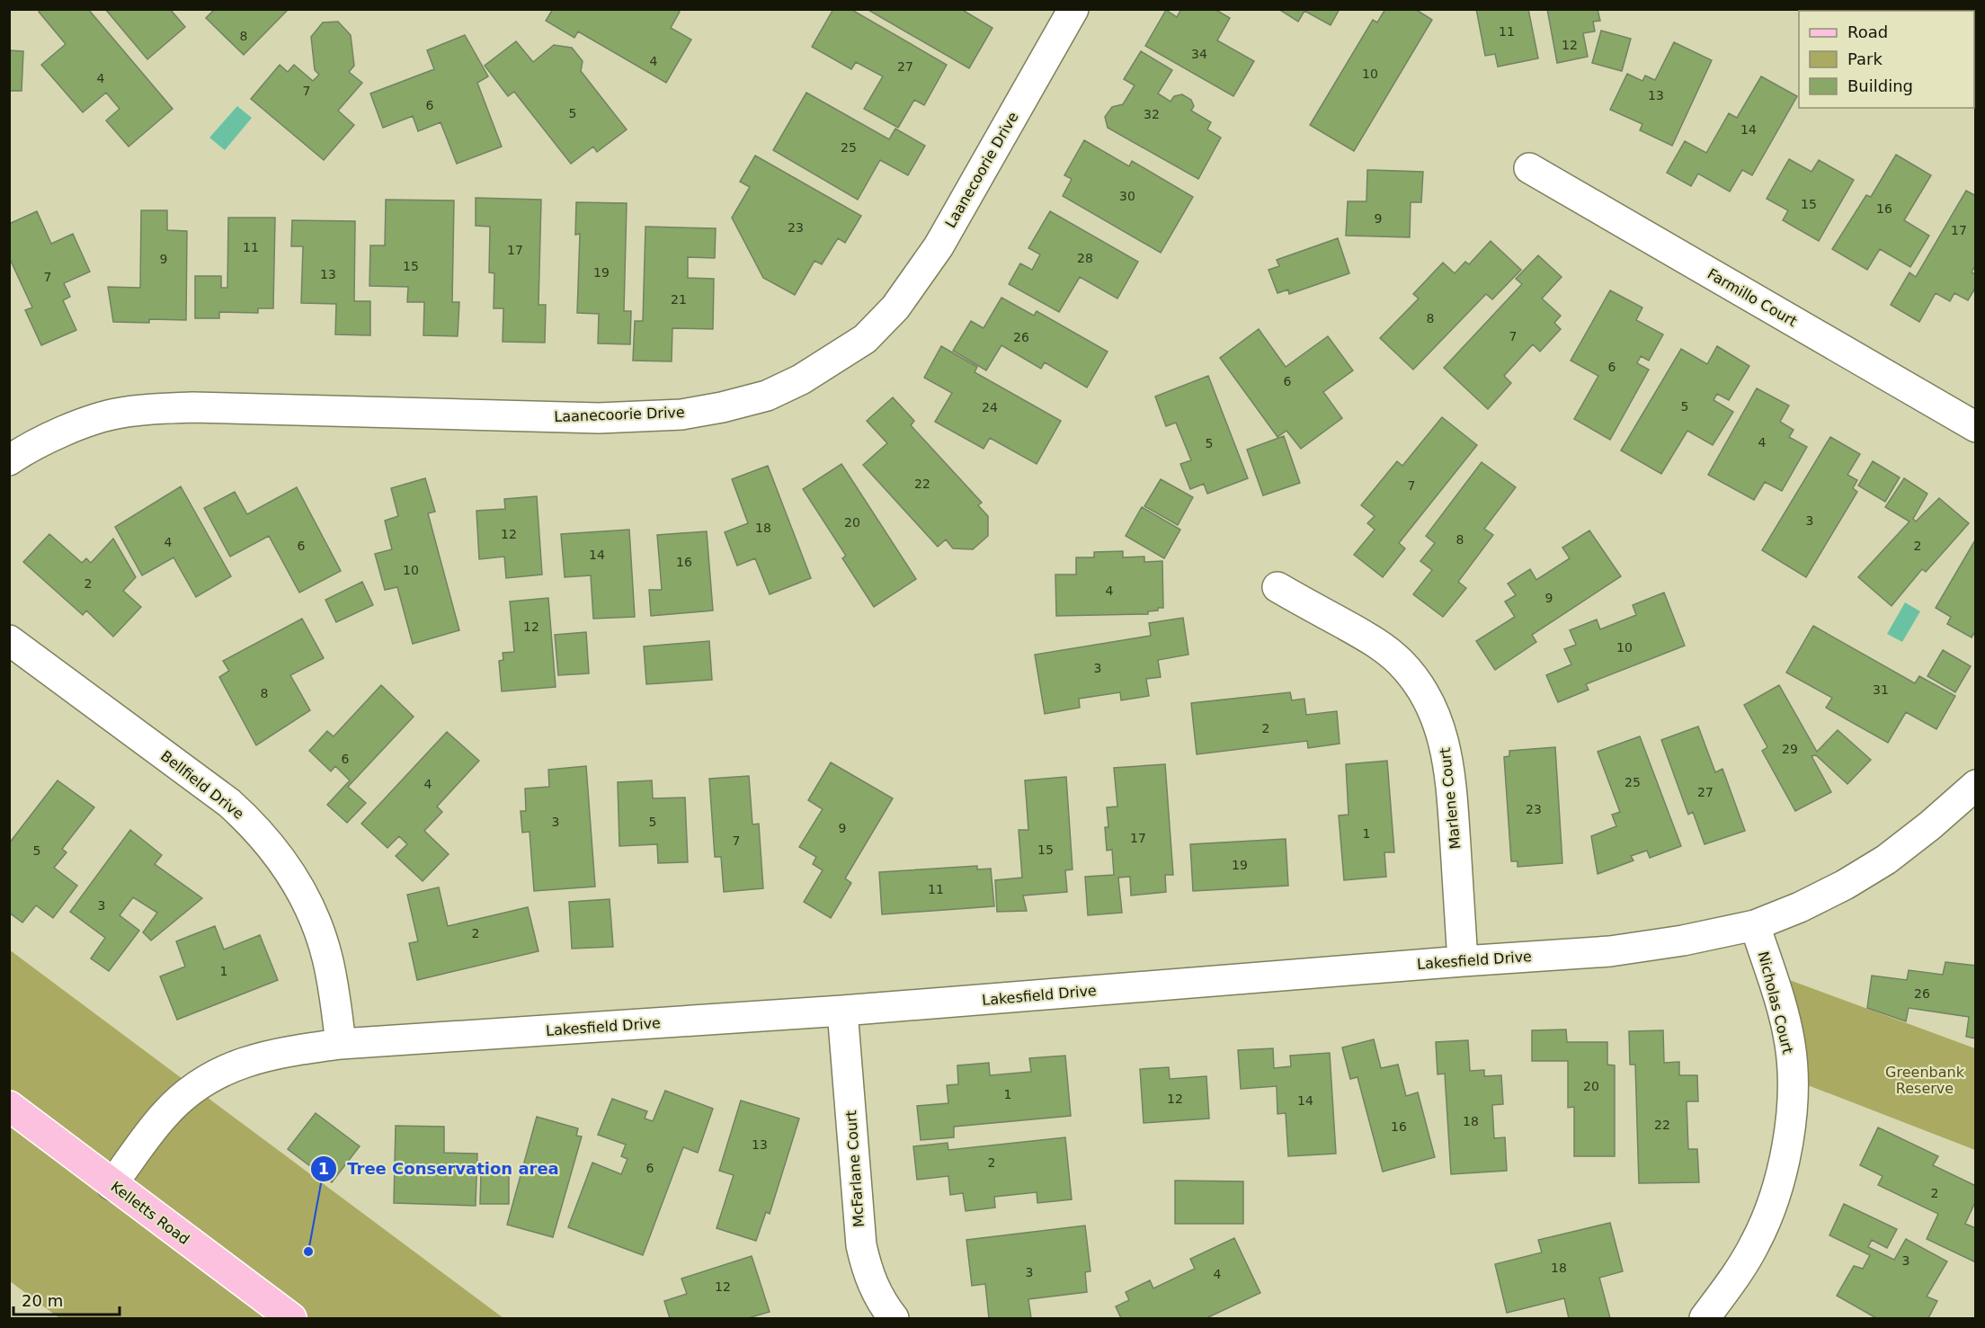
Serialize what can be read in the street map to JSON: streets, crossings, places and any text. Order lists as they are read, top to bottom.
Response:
{
  "streets": {
    "main road": ["Kelletts Road"],
    "street": [
      "Laanecoorie Drive",
      "Farmillo Court",
      "Bellfield Drive",
      "Marlene Court",
      "Lakesfield Drive",
      "Nicholas Court",
      "McFarlane Court"
    ]
  },
  "crossings": [
    ["Bellfield Drive", "Lakesfield Drive"],
    ["Marlene Court", "Lakesfield Drive"],
    ["Lakesfield Drive", "Nicholas Court"],
    ["Lakesfield Drive", "McFarlane Court"],
    ["Lakesfield Drive", "Kelletts Road"]
  ],
  "parks": ["Greenbank Reserve"],
  "places": ["Tree Conservation area"],
  "house_numbers": [
    "11",
    "8",
    "12",
    "34",
    "4",
    "27",
    "10",
    "4",
    "7",
    "13",
    "6",
    "5",
    "32",
    "14",
    "25",
    "30",
    "15",
    "16",
    "9",
    "23",
    "17",
    "11",
    "17",
    "28",
    "9",
    "15",
    "19",
    "13",
    "7",
    "21",
    "8",
    "7",
    "26",
    "6",
    "6",
    "5",
    "24",
    "4",
    "5",
    "22",
    "7",
    "3",
    "20",
    "18",
    "12",
    "8",
    "4",
    "6",
    "2",
    "14",
    "16",
    "10",
    "2",
    "4",
    "9",
    "12",
    "10",
    "3",
    "31",
    "8",
    "2",
    "29",
    "6",
    "25",
    "4",
    "27",
    "23",
    "3",
    "5",
    "9",
    "1",
    "17",
    "7",
    "15",
    "5",
    "19",
    "11",
    "3",
    "2",
    "1",
    "26",
    "20",
    "1",
    "12",
    "14",
    "18",
    "22",
    "16",
    "13",
    "2",
    "6",
    "2",
    "3",
    "18",
    "3",
    "4",
    "12"
  ],
  "legend": ["Road", "Park", "Building"],
  "scale_bar": "20 m"
}
